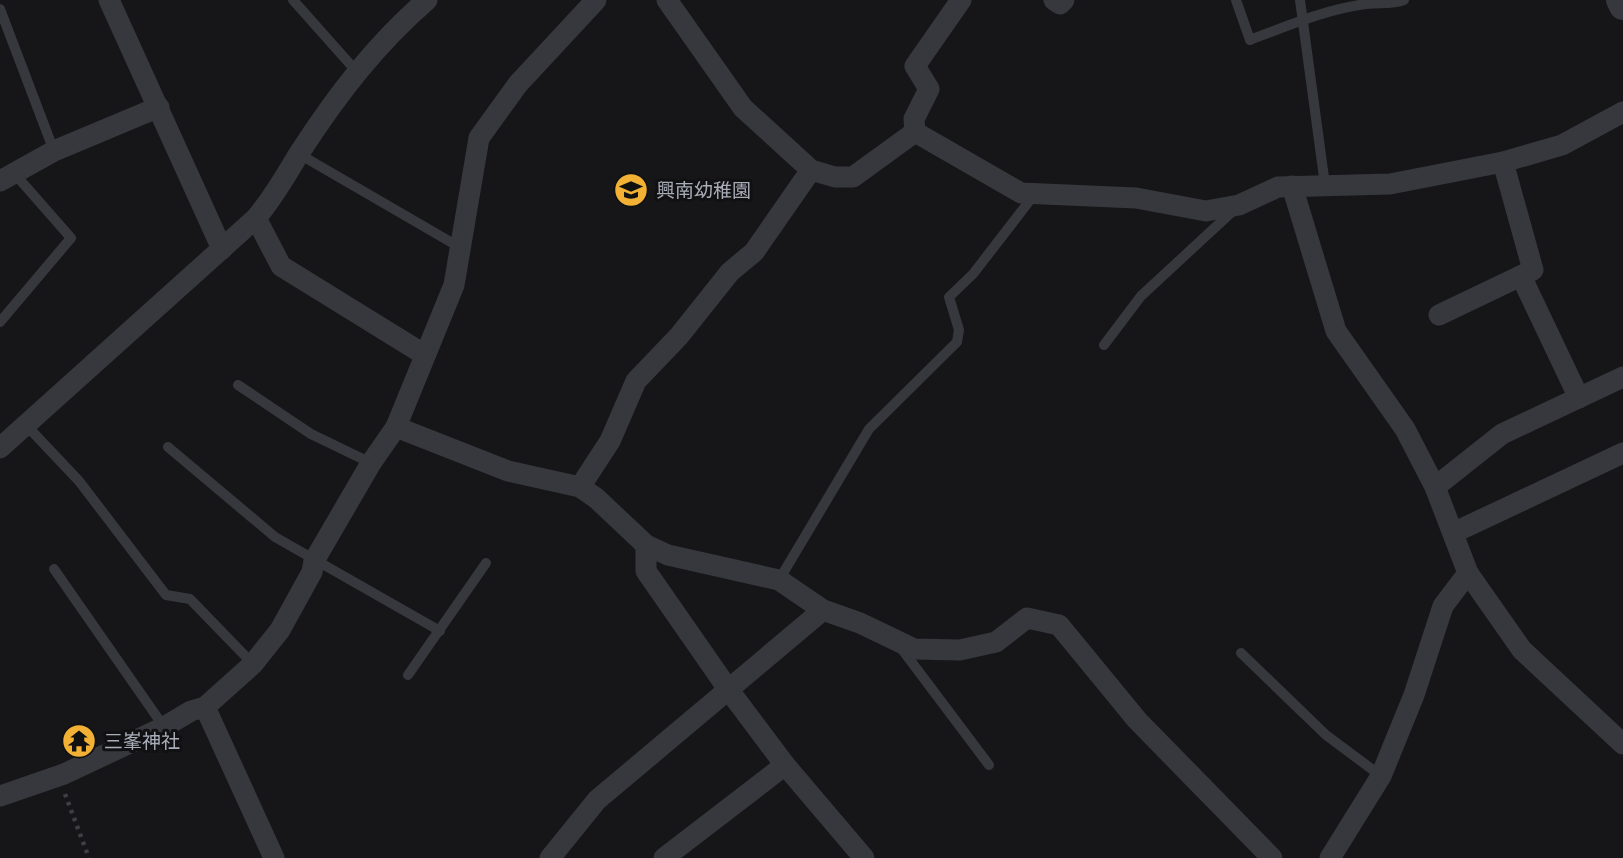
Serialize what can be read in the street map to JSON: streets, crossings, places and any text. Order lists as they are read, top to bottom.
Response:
{
  "places": {
    "school or university": ["興南幼稚園"],
    "temple": ["三峯神社"]
  }
}
